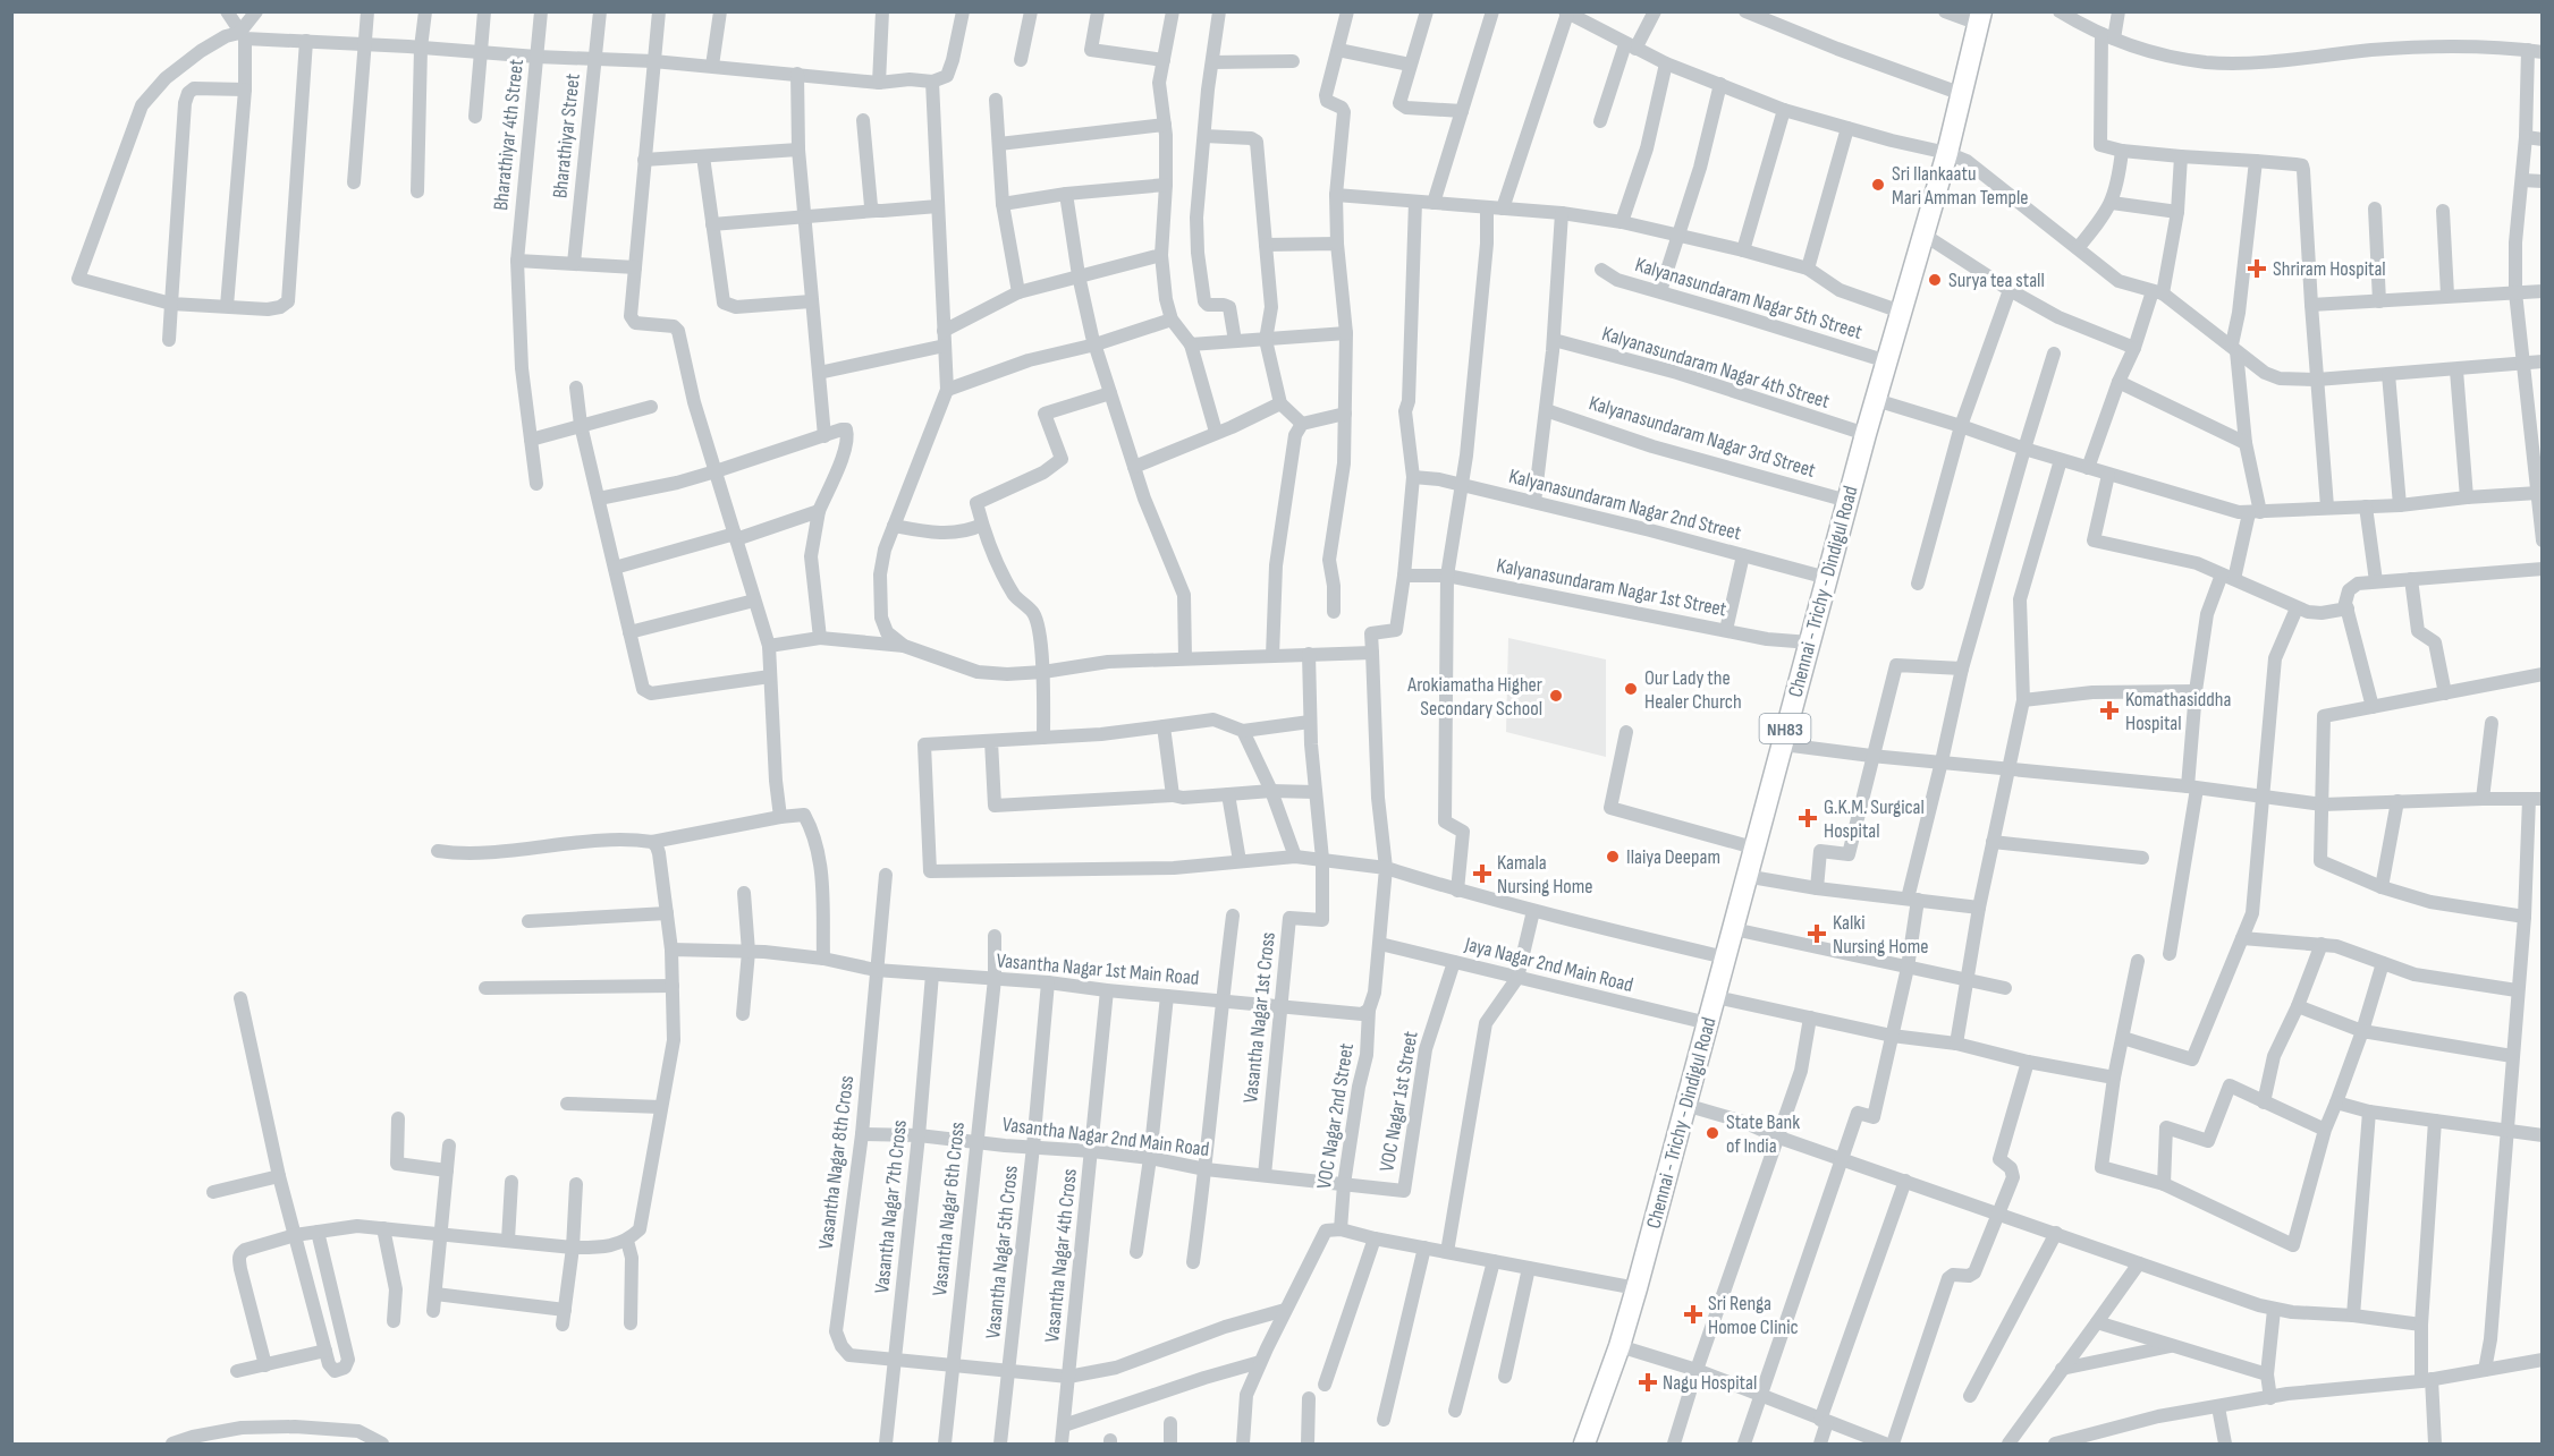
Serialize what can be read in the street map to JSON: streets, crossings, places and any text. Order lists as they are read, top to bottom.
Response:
{
  "streets": {
    "highway": ["Chennai - Trichy - Dindigul Road", "NH83"],
    "street": [
      "Bharathiyar 4th Street",
      "Bharathiyar Street",
      "Kalyanasundaram Nagar 5th Street",
      "Kalyanasundaram Nagar 4th Street",
      "Kalyanasundaram Nagar 3rd Street",
      "Kalyanasundaram Nagar 2nd Street",
      "Kalyanasundaram Nagar 1st Street",
      "Jaya Nagar 2nd Main Road",
      "Vasantha Nagar 1st Main Road",
      "Vasantha Nagar 1st Cross",
      "VOC Nagar 1st Street",
      "VOC Nagar 2nd Street",
      "Vasantha Nagar 2nd Main Road",
      "Vasantha Nagar 8th Cross",
      "Vasantha Nagar 7th Cross",
      "Vasantha Nagar 6th Cross",
      "Vasantha Nagar 5th Cross",
      "Vasantha Nagar 4th Cross"
    ]
  },
  "crossings": [
    ["Kalyanasundaram Nagar 5th Street", "Chennai - Trichy - Dindigul Road"],
    ["Kalyanasundaram Nagar 4th Street", "Chennai - Trichy - Dindigul Road"],
    ["Kalyanasundaram Nagar 3rd Street", "Chennai - Trichy - Dindigul Road"],
    ["Kalyanasundaram Nagar 2nd Street", "Chennai - Trichy - Dindigul Road"],
    ["Kalyanasundaram Nagar 1st Street", "Chennai - Trichy - Dindigul Road"],
    ["Chennai - Trichy - Dindigul Road", "Jaya Nagar 2nd Main Road"],
    ["Jaya Nagar 2nd Main Road", "VOC Nagar 1st Street"],
    ["Jaya Nagar 2nd Main Road", "VOC Nagar 2nd Street"],
    ["Vasantha Nagar 1st Main Road", "Vasantha Nagar 1st Cross"],
    ["Vasantha Nagar 1st Main Road", "VOC Nagar 2nd Street"],
    ["Vasantha Nagar 1st Main Road", "Vasantha Nagar 8th Cross"],
    ["Vasantha Nagar 1st Main Road", "Vasantha Nagar 7th Cross"],
    ["Vasantha Nagar 1st Main Road", "Vasantha Nagar 6th Cross"],
    ["Vasantha Nagar 1st Main Road", "Vasantha Nagar 5th Cross"],
    ["Vasantha Nagar 1st Main Road", "Vasantha Nagar 4th Cross"],
    ["Vasantha Nagar 1st Cross", "Vasantha Nagar 2nd Main Road"],
    ["VOC Nagar 1st Street", "VOC Nagar 2nd Street"],
    ["VOC Nagar 1st Street", "Vasantha Nagar 2nd Main Road"],
    ["VOC Nagar 2nd Street", "Vasantha Nagar 2nd Main Road"],
    ["Vasantha Nagar 2nd Main Road", "Vasantha Nagar 8th Cross"],
    ["Vasantha Nagar 2nd Main Road", "Vasantha Nagar 7th Cross"],
    ["Vasantha Nagar 2nd Main Road", "Vasantha Nagar 6th Cross"],
    ["Vasantha Nagar 2nd Main Road", "Vasantha Nagar 5th Cross"],
    ["Vasantha Nagar 2nd Main Road", "Vasantha Nagar 4th Cross"],
    ["Vasantha Nagar 8th Cross", "Vasantha Nagar 7th Cross"]
  ],
  "places": {
    "other": [
      "Sri Ilankaatu Mari Amman Temple",
      "Surya tea stall",
      "Our Lady the Healer Church",
      "Arokiamatha Higher Secondary School",
      "Ilaiya Deepam",
      "State Bank of India"
    ],
    "health": [
      "Shriram Hospital",
      "Komathasiddha Hospital",
      "G.K.M. Surgical Hospital",
      "Kamala Nursing Home",
      "Kalki Nursing Home",
      "Sri Renga Homoe Clinic",
      "Nagu Hospital"
    ]
  }
}
